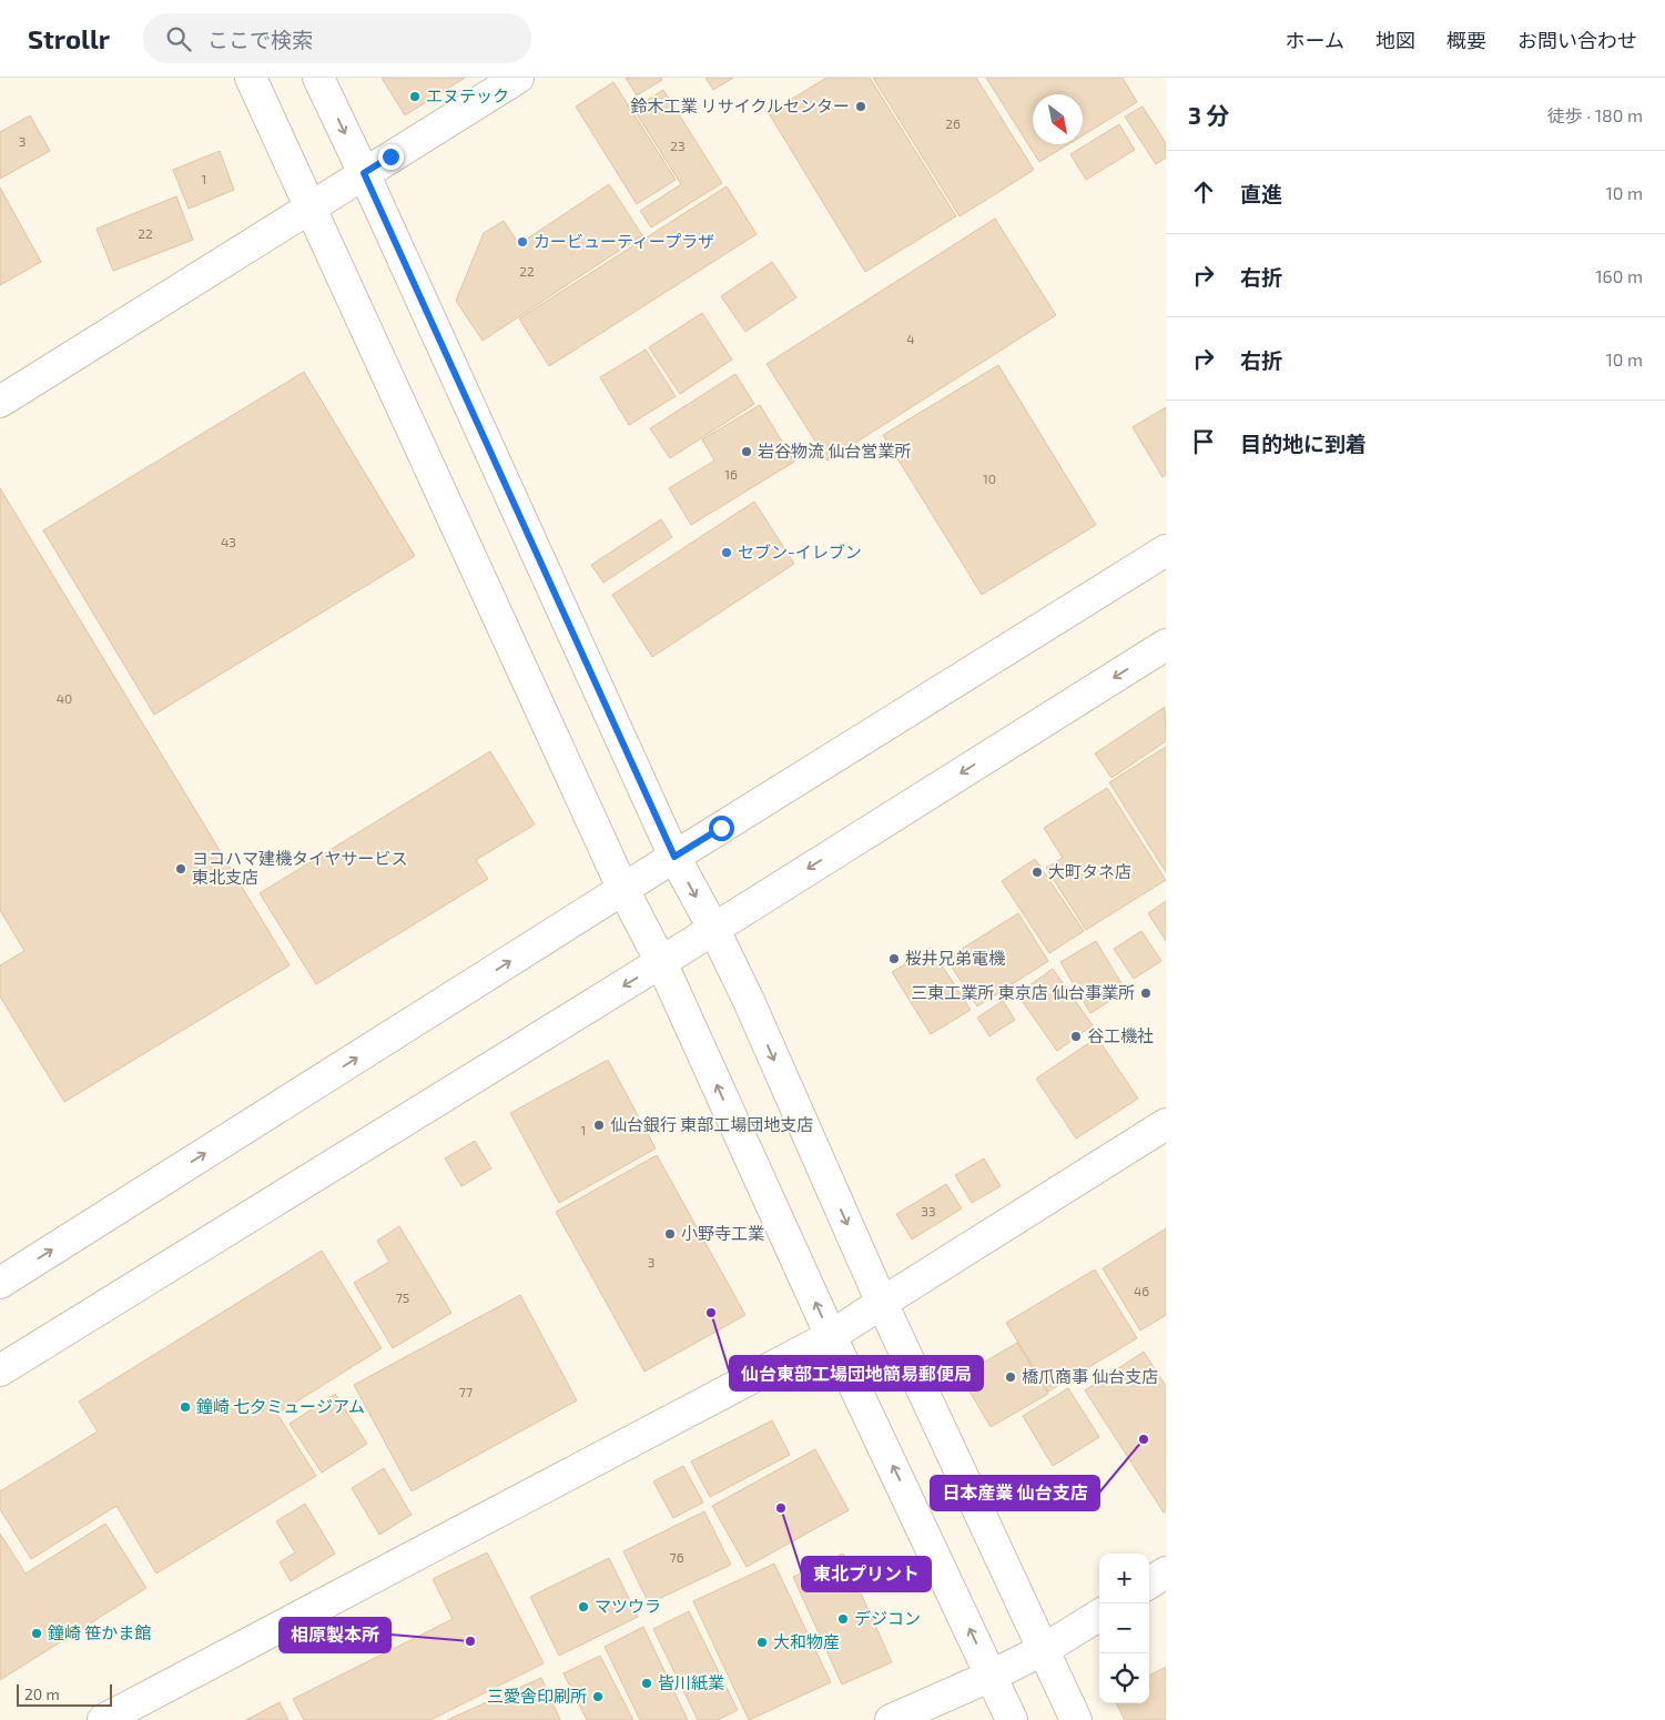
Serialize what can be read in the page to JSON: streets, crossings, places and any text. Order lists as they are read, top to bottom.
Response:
{
  "places": [
    "エヌテック",
    "鈴木工業 リサイクルセンター",
    "カービューティープラザ",
    "岩谷物流 仙台営業所",
    "セブン-イレブン",
    "ヨコハマ建機タイヤサービス 東北支店",
    "大町タネ店",
    "桜井兄弟電機",
    "三東工業所 東京店 仙台事業所",
    "谷工機社",
    "仙台銀行 東部工場団地支店",
    "小野寺工業",
    "仙台東部工場団地簡易郵便局",
    "橋爪商事 仙台支店",
    "鐘崎 七夕ミュージアム",
    "日本産業 仙台支店",
    "東北プリント",
    "マツウラ",
    "デジコン",
    "鐘崎 笹かま館",
    "相原製本所",
    "大和物産",
    "皆川紙業",
    "三愛舎印刷所"
  ],
  "house_numbers": [
    "26",
    "3",
    "23",
    "1",
    "22",
    "22",
    "4",
    "16",
    "10",
    "43",
    "40",
    "1",
    "33",
    "3",
    "46",
    "75",
    "77",
    "76"
  ],
  "scale_bar": "20 m",
  "north": "bottom right",
  "page": {
    "header": "Strollr",
    "search": "ここで検索",
    "nav": [
      "ホーム",
      "地図",
      "概要",
      "お問い合わせ"
    ],
    "heading": ["3 分", "徒歩 · 180 m"],
    "list": [
      ["直進", "10 m"],
      ["右折", "160 m"],
      ["右折", "10 m"],
      "目的地に到着"
    ],
    "map_buttons": ["+", "−"],
    "scale": "20 m"
  }
}
